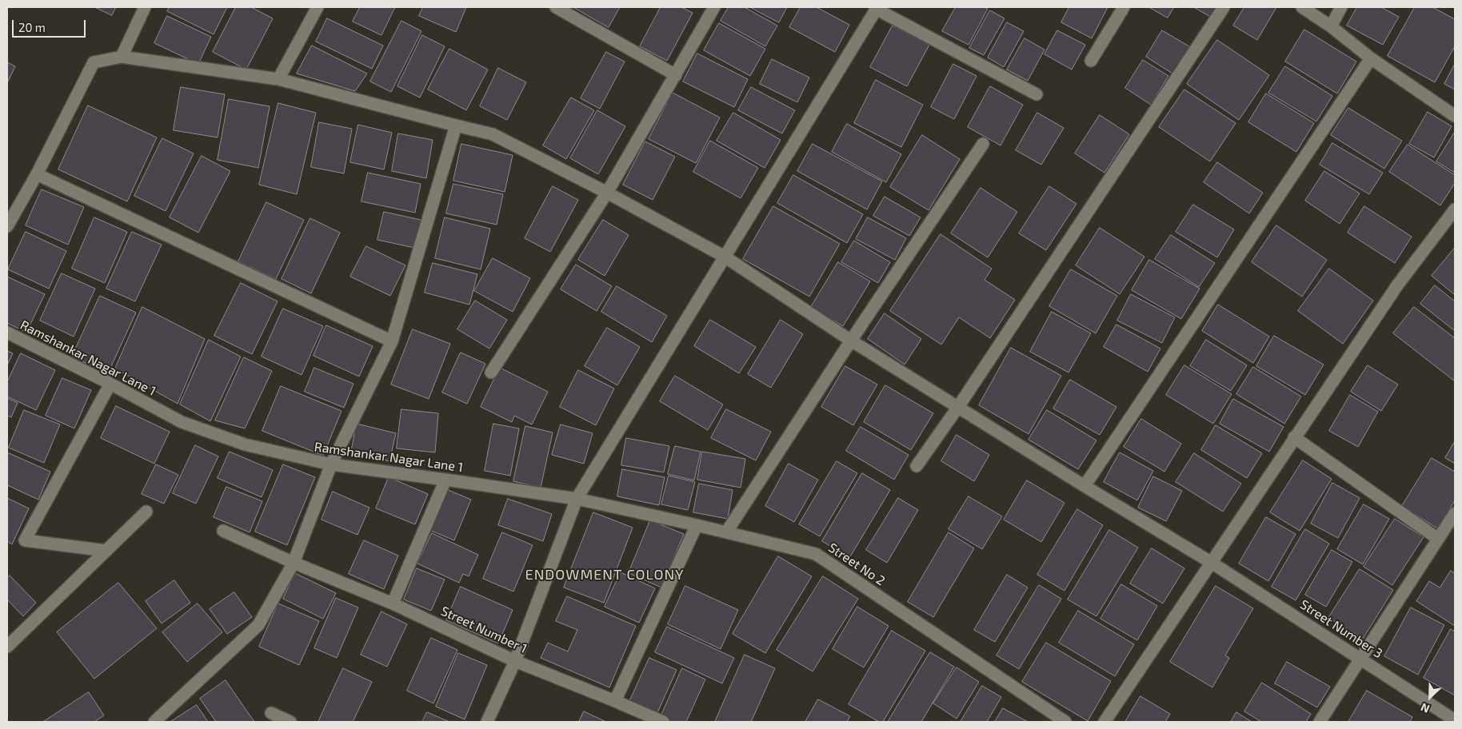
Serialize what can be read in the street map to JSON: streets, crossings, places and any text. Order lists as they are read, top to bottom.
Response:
{
  "streets": {
    "street": [
      "Ramshankar Nagar Lane 1",
      "Street No 2",
      "Street Number 3",
      "Street Number 1"
    ]
  },
  "crossings": [
    ["Ramshankar Nagar Lane 1", "Street No 2"]
  ],
  "districts": ["ENDOWMENT COLONY"],
  "scale_bar": "20 m",
  "north": "bottom left"
}
